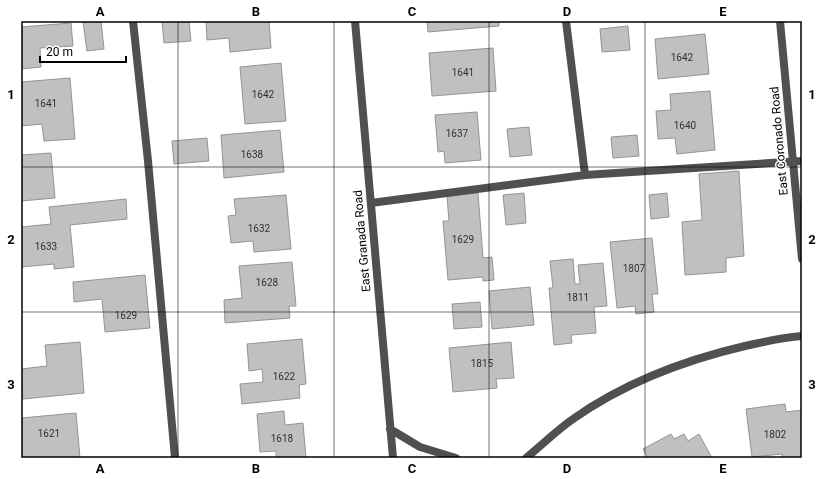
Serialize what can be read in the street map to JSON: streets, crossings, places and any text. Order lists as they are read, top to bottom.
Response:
{
  "streets": {
    "street": ["East Coronado Road", "East Granada Road"]
  },
  "house_numbers": [
    "1642",
    "1641",
    "1642",
    "1641",
    "1640",
    "1637",
    "1638",
    "1632",
    "1629",
    "1633",
    "1807",
    "1628",
    "1811",
    "1629",
    "1815",
    "1622",
    "1621",
    "1802",
    "1618"
  ],
  "scale_bar": "20 m",
  "grid": {
    "columns": [
      "A",
      "B",
      "C",
      "D",
      "E"
    ],
    "rows": ["1", "2", "3"]
  }
}
